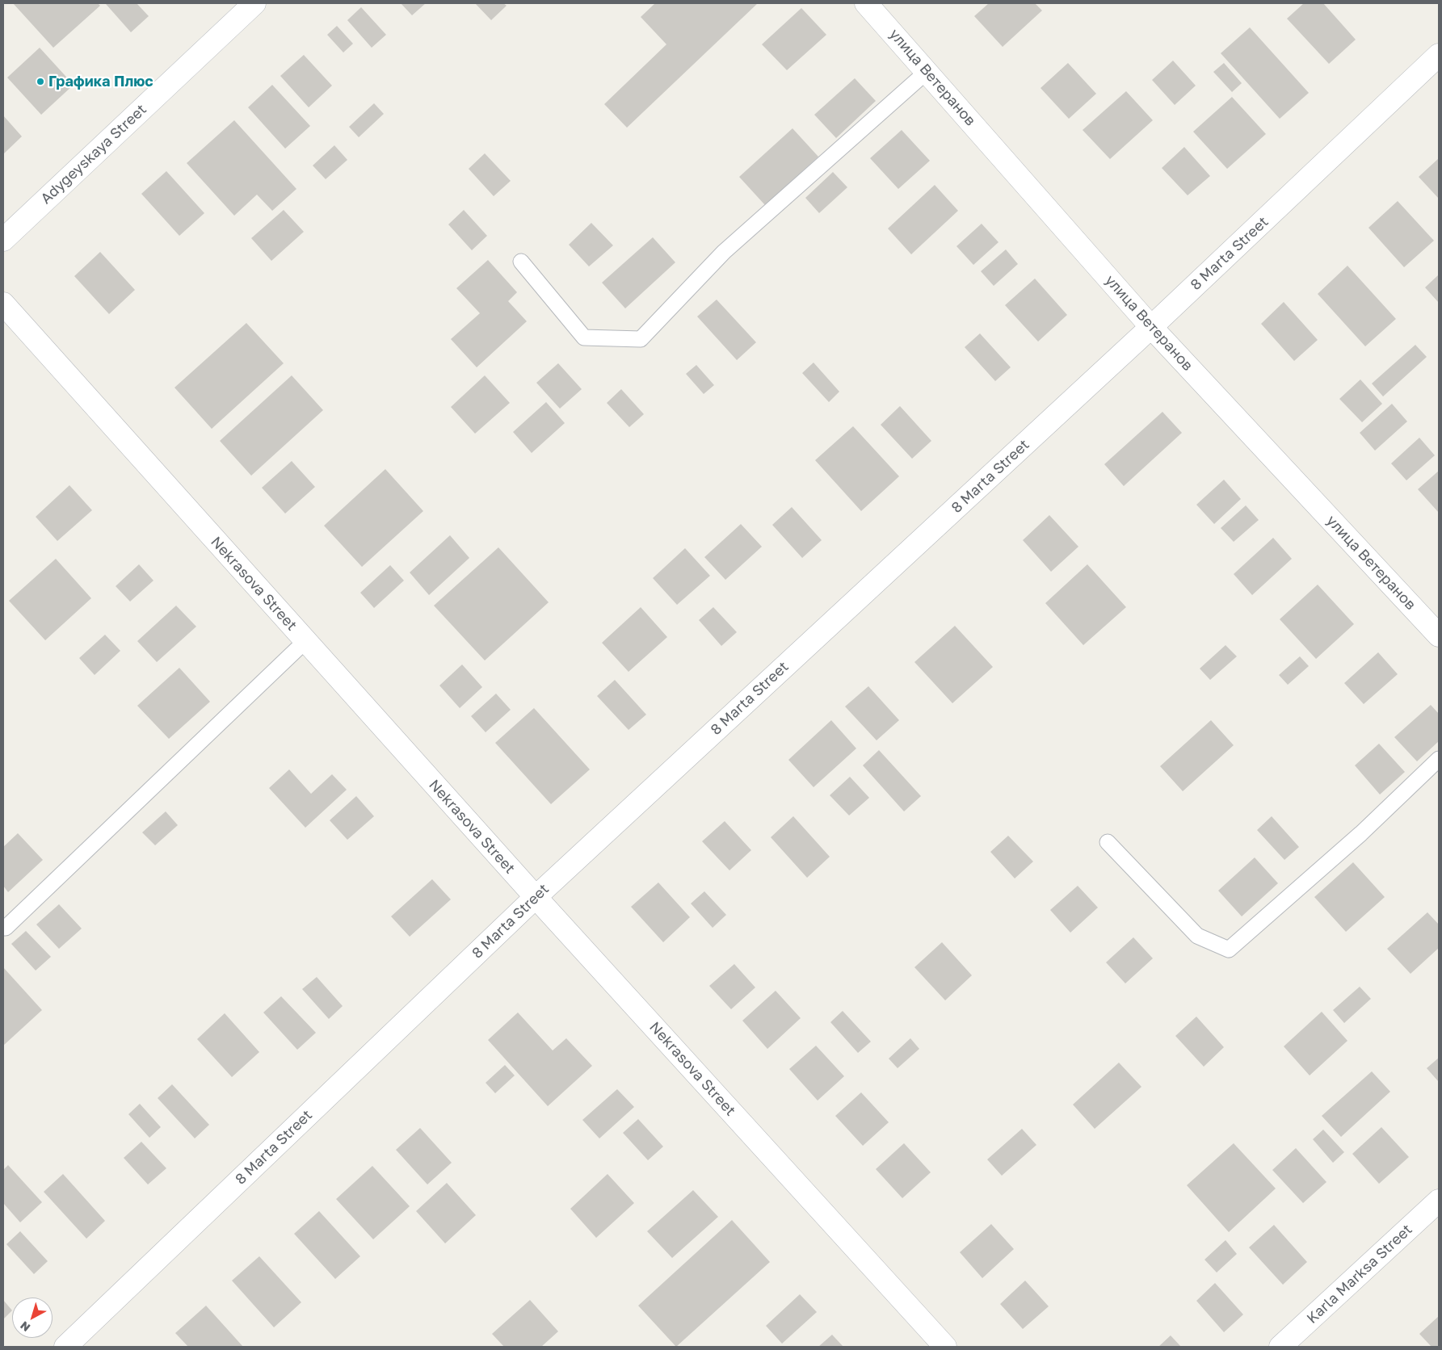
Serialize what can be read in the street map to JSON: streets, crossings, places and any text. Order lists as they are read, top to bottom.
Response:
{
  "streets": {
    "street": [
      "улица Ветеранов",
      "Adygeyskaya Street",
      "8 Marta Street",
      "Nekrasova Street",
      "Karla Marksa Street"
    ]
  },
  "crossings": [
    ["улица Ветеранов", "8 Marta Street"],
    ["8 Marta Street", "Nekrasova Street"]
  ],
  "places": ["Графика Плюс"],
  "north": "bottom left"
}
